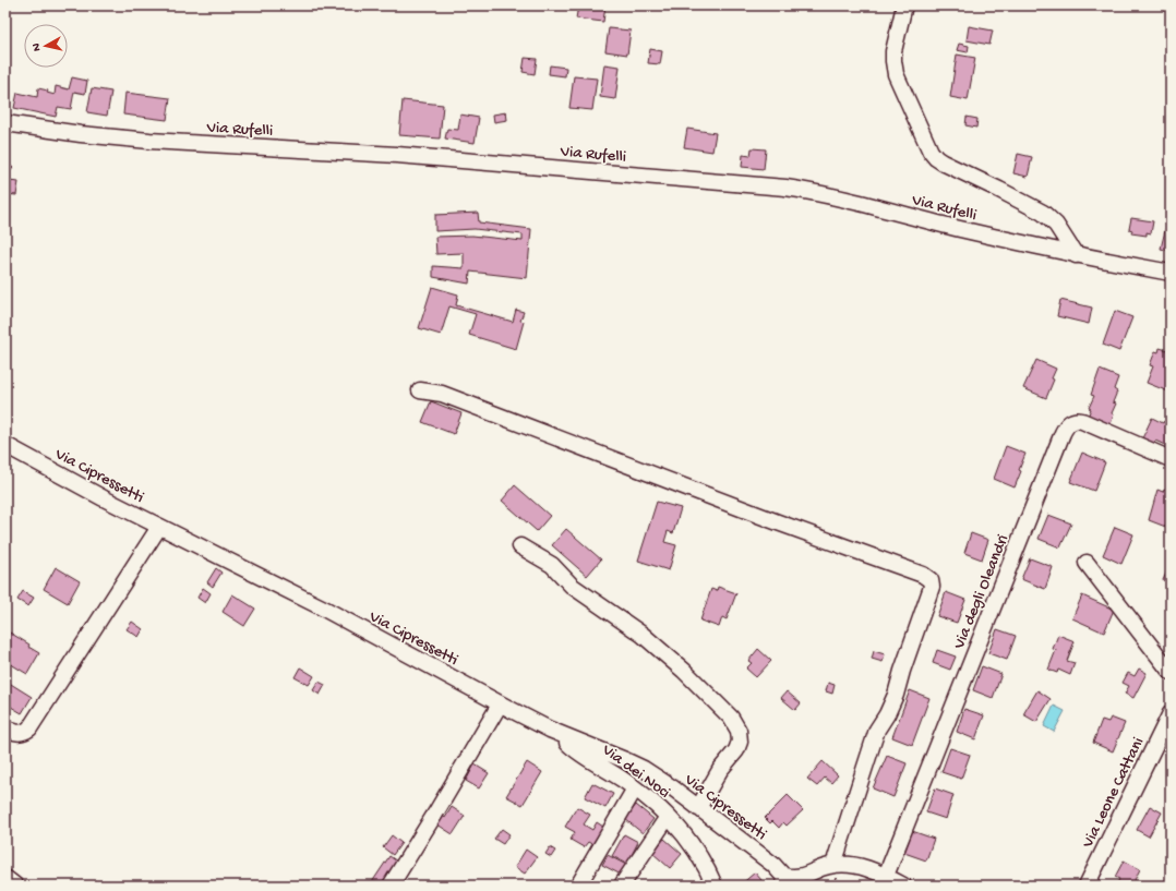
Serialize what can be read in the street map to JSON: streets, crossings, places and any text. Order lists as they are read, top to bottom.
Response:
{
  "streets": {
    "street": [
      "Via Rufelli",
      "Via Cipressetti",
      "Via degli Oleandri",
      "Via dei Noci",
      "Via Leone Cattani"
    ]
  },
  "crossings": [
    ["Via Cipressetti", "Via dei Noci"]
  ],
  "north": "left"
}
